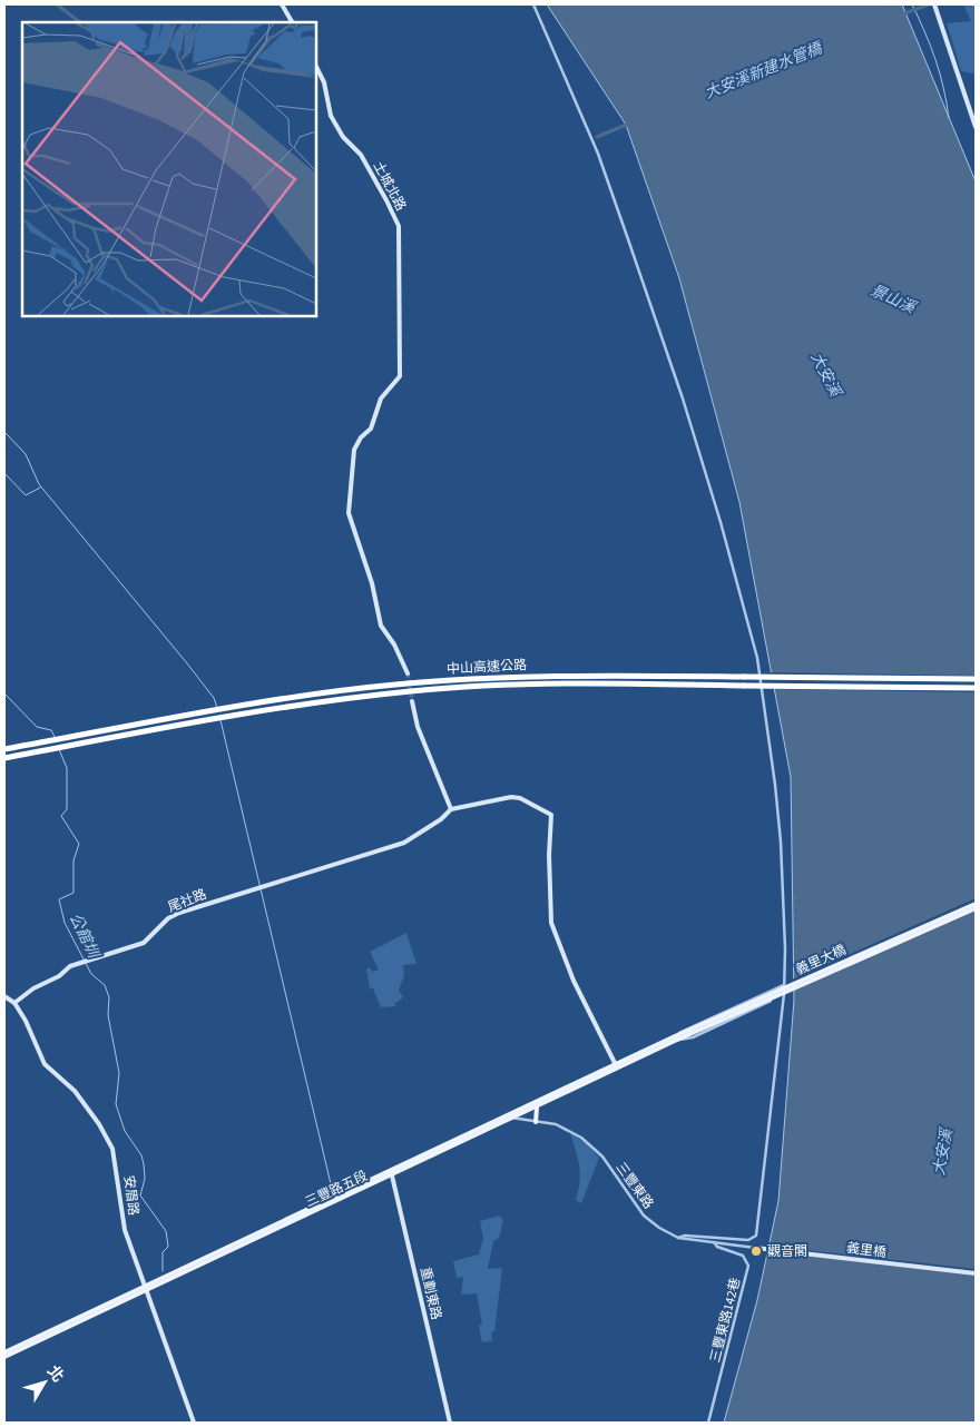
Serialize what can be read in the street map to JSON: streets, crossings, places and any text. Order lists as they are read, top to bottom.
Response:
{
  "streets": {
    "highway": ["中山高速公路"],
    "main road": ["義里大橋", "三豐路五段"],
    "street": [
      "土城北路",
      "尾社路",
      "三豐東路",
      "安眉路",
      "義里橋",
      "重劃東路",
      "三豐東路142巷"
    ]
  },
  "crossings": [
    ["尾社路", "安眉路"],
    ["義里大橋", "三豐路五段"],
    ["三豐東路", "三豐路五段"],
    ["三豐東路", "義里橋"],
    ["三豐東路", "三豐東路142巷"],
    ["三豐路五段", "安眉路"],
    ["三豐路五段", "重劃東路"]
  ],
  "water": [
    "大安溪新建水管橋",
    "景山溪",
    "大安溪",
    "公館圳"
  ],
  "places": ["觀音閣"],
  "north": "top right"
}
